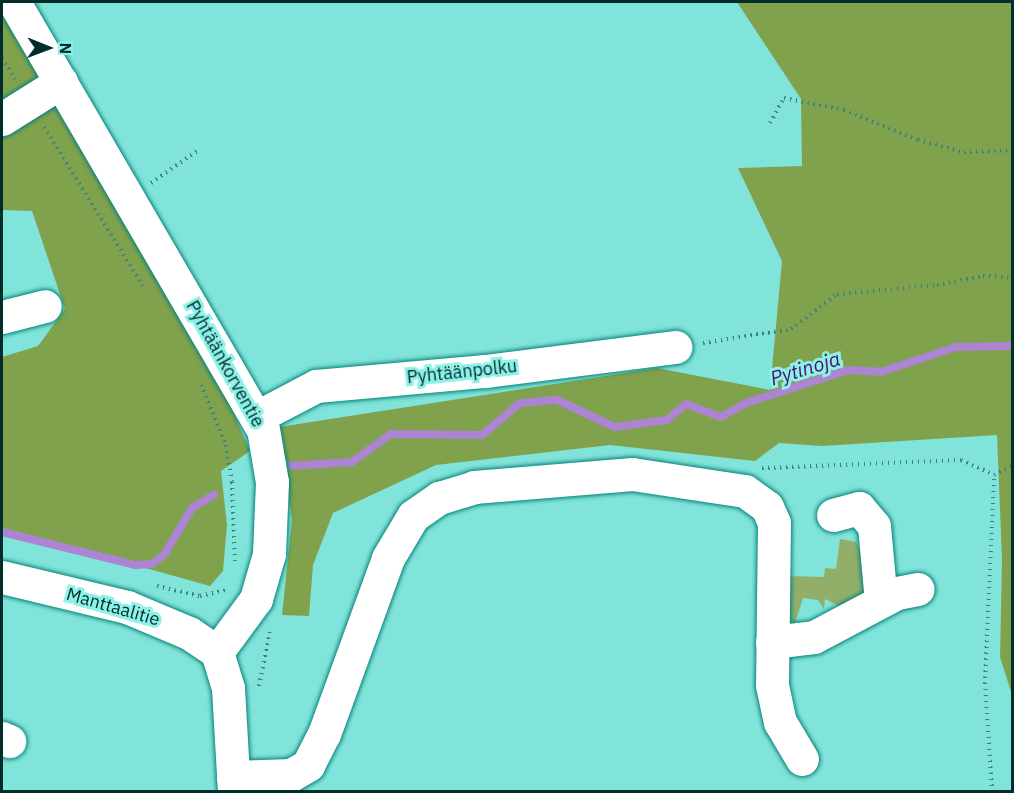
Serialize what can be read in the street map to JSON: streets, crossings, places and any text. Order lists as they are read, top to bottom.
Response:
{
  "streets": {
    "street": ["Pyhtäänkorventie", "Pyhtäänpolku", "Manttaalitie"]
  },
  "crossings": [
    ["Pyhtäänkorventie", "Pyhtäänpolku"],
    ["Pyhtäänkorventie", "Manttaalitie"]
  ],
  "water": ["Pytinoja"],
  "north": "right"
}
